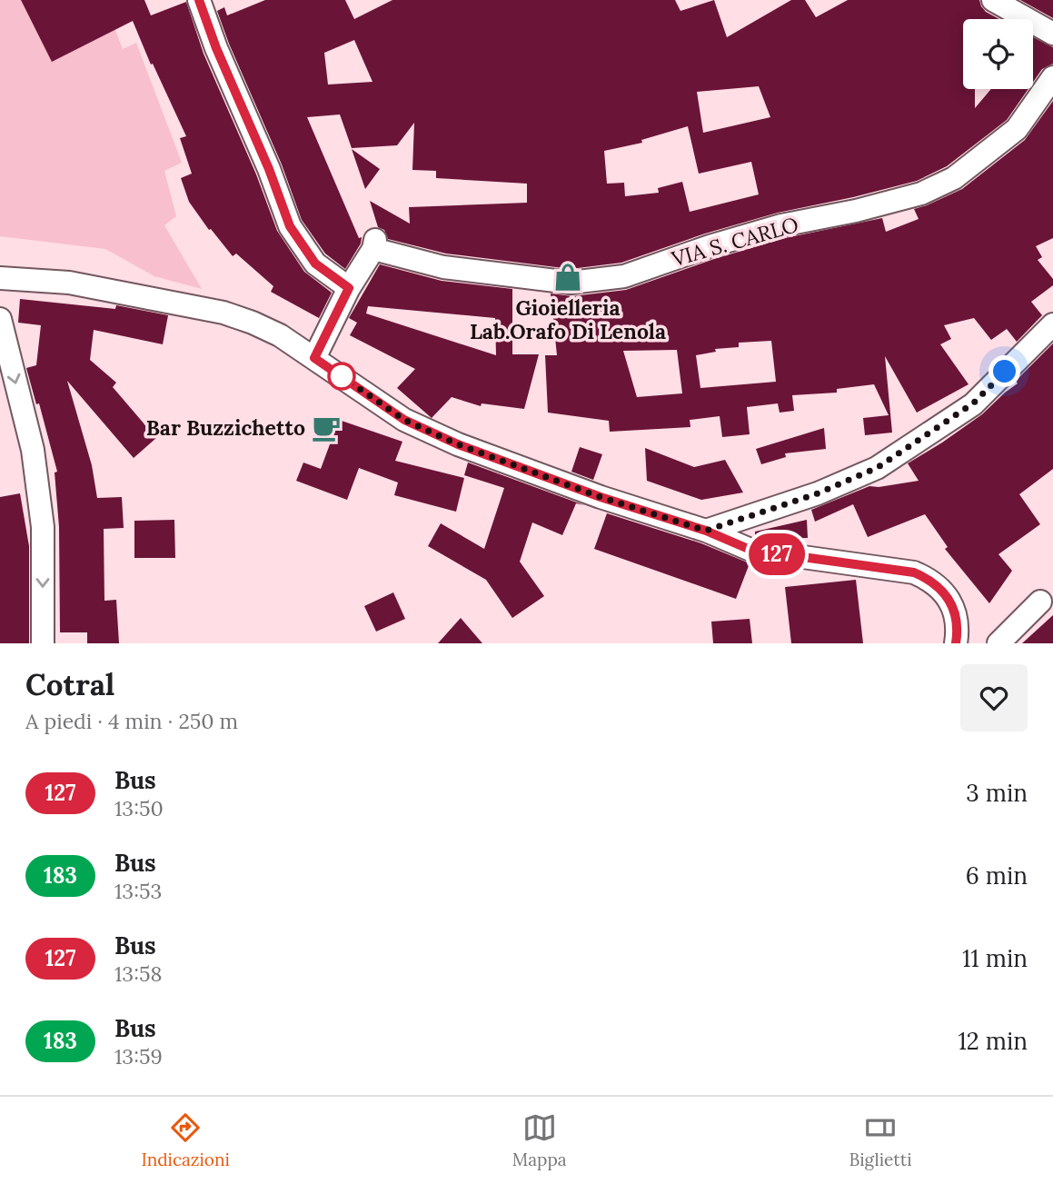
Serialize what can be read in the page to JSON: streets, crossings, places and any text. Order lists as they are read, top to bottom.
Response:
{
  "streets": {
    "street": ["VIA S. CARLO"]
  },
  "places": {
    "shop": ["Gioielleria Lab.Orafo Di Lenola"],
    "cafe": ["Bar Buzzichetto"]
  },
  "lines": ["bus line 127"],
  "page": {
    "on_map": "127",
    "heading": ["Cotral", "A piedi · 4 min · 250 m"],
    "list": [
      {
        "mark": "127",
        "name": "Bus",
        "note": "13:50",
        "value": "3 min"
      },
      {
        "mark": "183",
        "name": "Bus",
        "note": "13:53",
        "value": "6 min"
      },
      {
        "mark": "127",
        "name": "Bus",
        "note": "13:58",
        "value": "11 min"
      },
      {
        "mark": "183",
        "name": "Bus",
        "note": "13:59",
        "value": "12 min"
      }
    ],
    "tabs": ["Indicazioni", "Mappa", "Biglietti"]
  }
}
